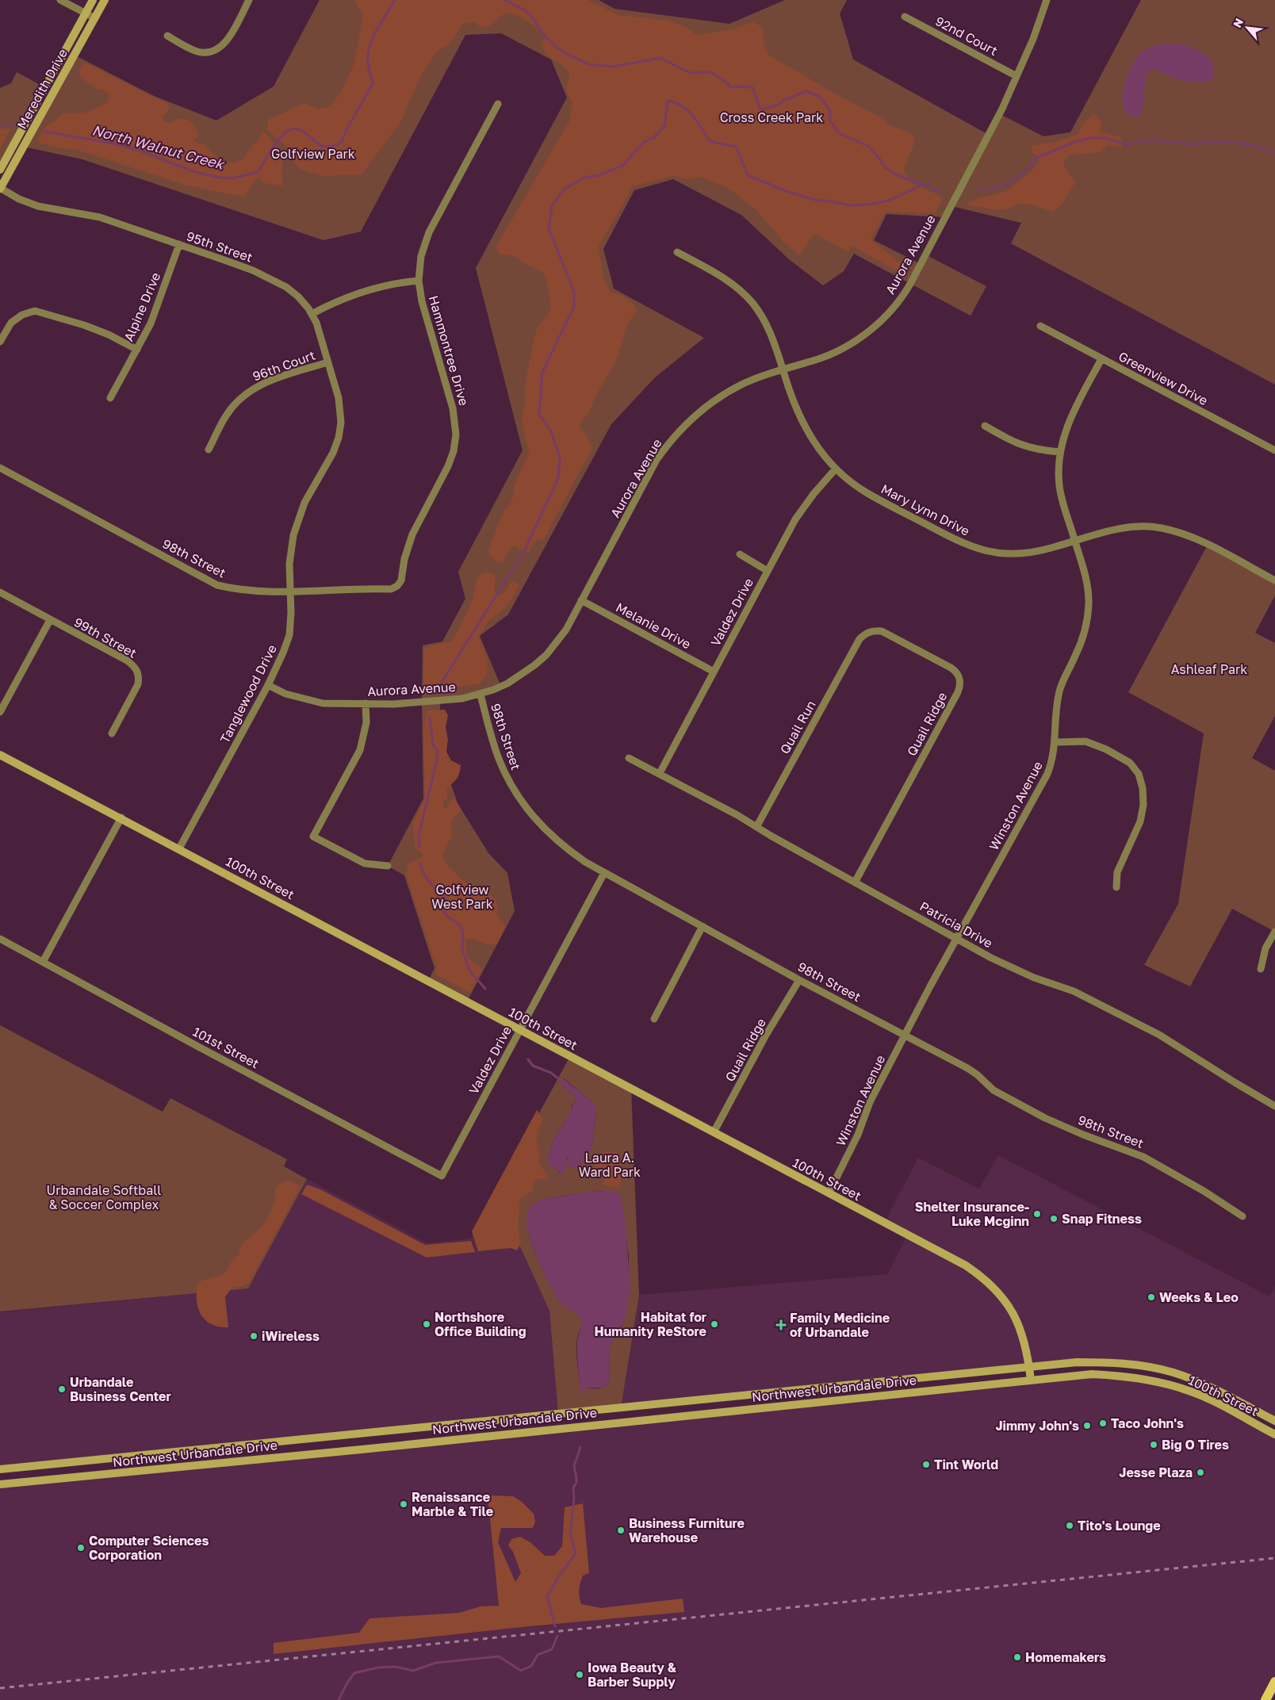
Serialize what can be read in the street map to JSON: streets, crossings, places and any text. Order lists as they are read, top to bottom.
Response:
{
  "streets": {
    "main road": ["Meredith Drive", "100th Street", "Northwest Urbandale Drive"],
    "street": [
      "92nd Court",
      "95th Street",
      "Aurora Avenue",
      "Alpine Drive",
      "Hammontree Drive",
      "96th Court",
      "Greenview Drive",
      "Mary Lynn Drive",
      "98th Street",
      "Valdez Drive",
      "Melanie Drive",
      "99th Street",
      "Tanglewood Drive",
      "Quail Ridge",
      "Quail Run",
      "Winston Avenue",
      "Patricia Drive",
      "101st Street"
    ]
  },
  "crossings": [
    ["92nd Court", "Aurora Avenue"],
    ["Meredith Drive", "95th Street"],
    ["95th Street", "Alpine Drive"],
    ["95th Street", "Tanglewood Drive"],
    ["Aurora Avenue", "Mary Lynn Drive"],
    ["Aurora Avenue", "98th Street"],
    ["Aurora Avenue", "Melanie Drive"],
    ["Aurora Avenue", "Tanglewood Drive"],
    ["Hammontree Drive", "98th Street"],
    ["96th Court", "Tanglewood Drive"],
    ["Greenview Drive", "Winston Avenue"],
    ["Mary Lynn Drive", "Valdez Drive"],
    ["Mary Lynn Drive", "Winston Avenue"],
    ["98th Street", "Valdez Drive"],
    ["98th Street", "Tanglewood Drive"],
    ["98th Street", "Quail Ridge"],
    ["98th Street", "Winston Avenue"],
    ["Valdez Drive", "Melanie Drive"],
    ["Valdez Drive", "100th Street"],
    ["Valdez Drive", "Patricia Drive"],
    ["Valdez Drive", "101st Street"],
    ["Tanglewood Drive", "100th Street"],
    ["Quail Ridge", "Quail Run"],
    ["Quail Ridge", "100th Street"],
    ["Quail Ridge", "Patricia Drive"],
    ["Quail Run", "Patricia Drive"],
    ["Winston Avenue", "100th Street"],
    ["Winston Avenue", "Patricia Drive"],
    ["100th Street", "Northwest Urbandale Drive"]
  ],
  "water": ["North Walnut Creek"],
  "parks": [
    "Cross Creek Park",
    "Golfview Park",
    "Ashleaf Park",
    "Golfview West Park",
    "Laura A. Ward Park",
    "Urbandale Softball & Soccer Complex"
  ],
  "places": {
    "other": [
      "Shelter Insurance- Luke Mcginn",
      "Snap Fitness",
      "Weeks & Leo",
      "Northshore Office Building",
      "Habitat for Humanity ReStore",
      "iWireless",
      "Urbandale Business Center",
      "Taco John's",
      "Jimmy John's",
      "Big O Tires",
      "Tint World",
      "Jesse Plaza",
      "Renaissance Marble & Tile",
      "Tito's Lounge",
      "Business Furniture Warehouse",
      "Computer Sciences Corporation",
      "Homemakers",
      "Iowa Beauty & Barber Supply"
    ],
    "health": ["Family Medicine of Urbandale"]
  },
  "north": "top left"
}
